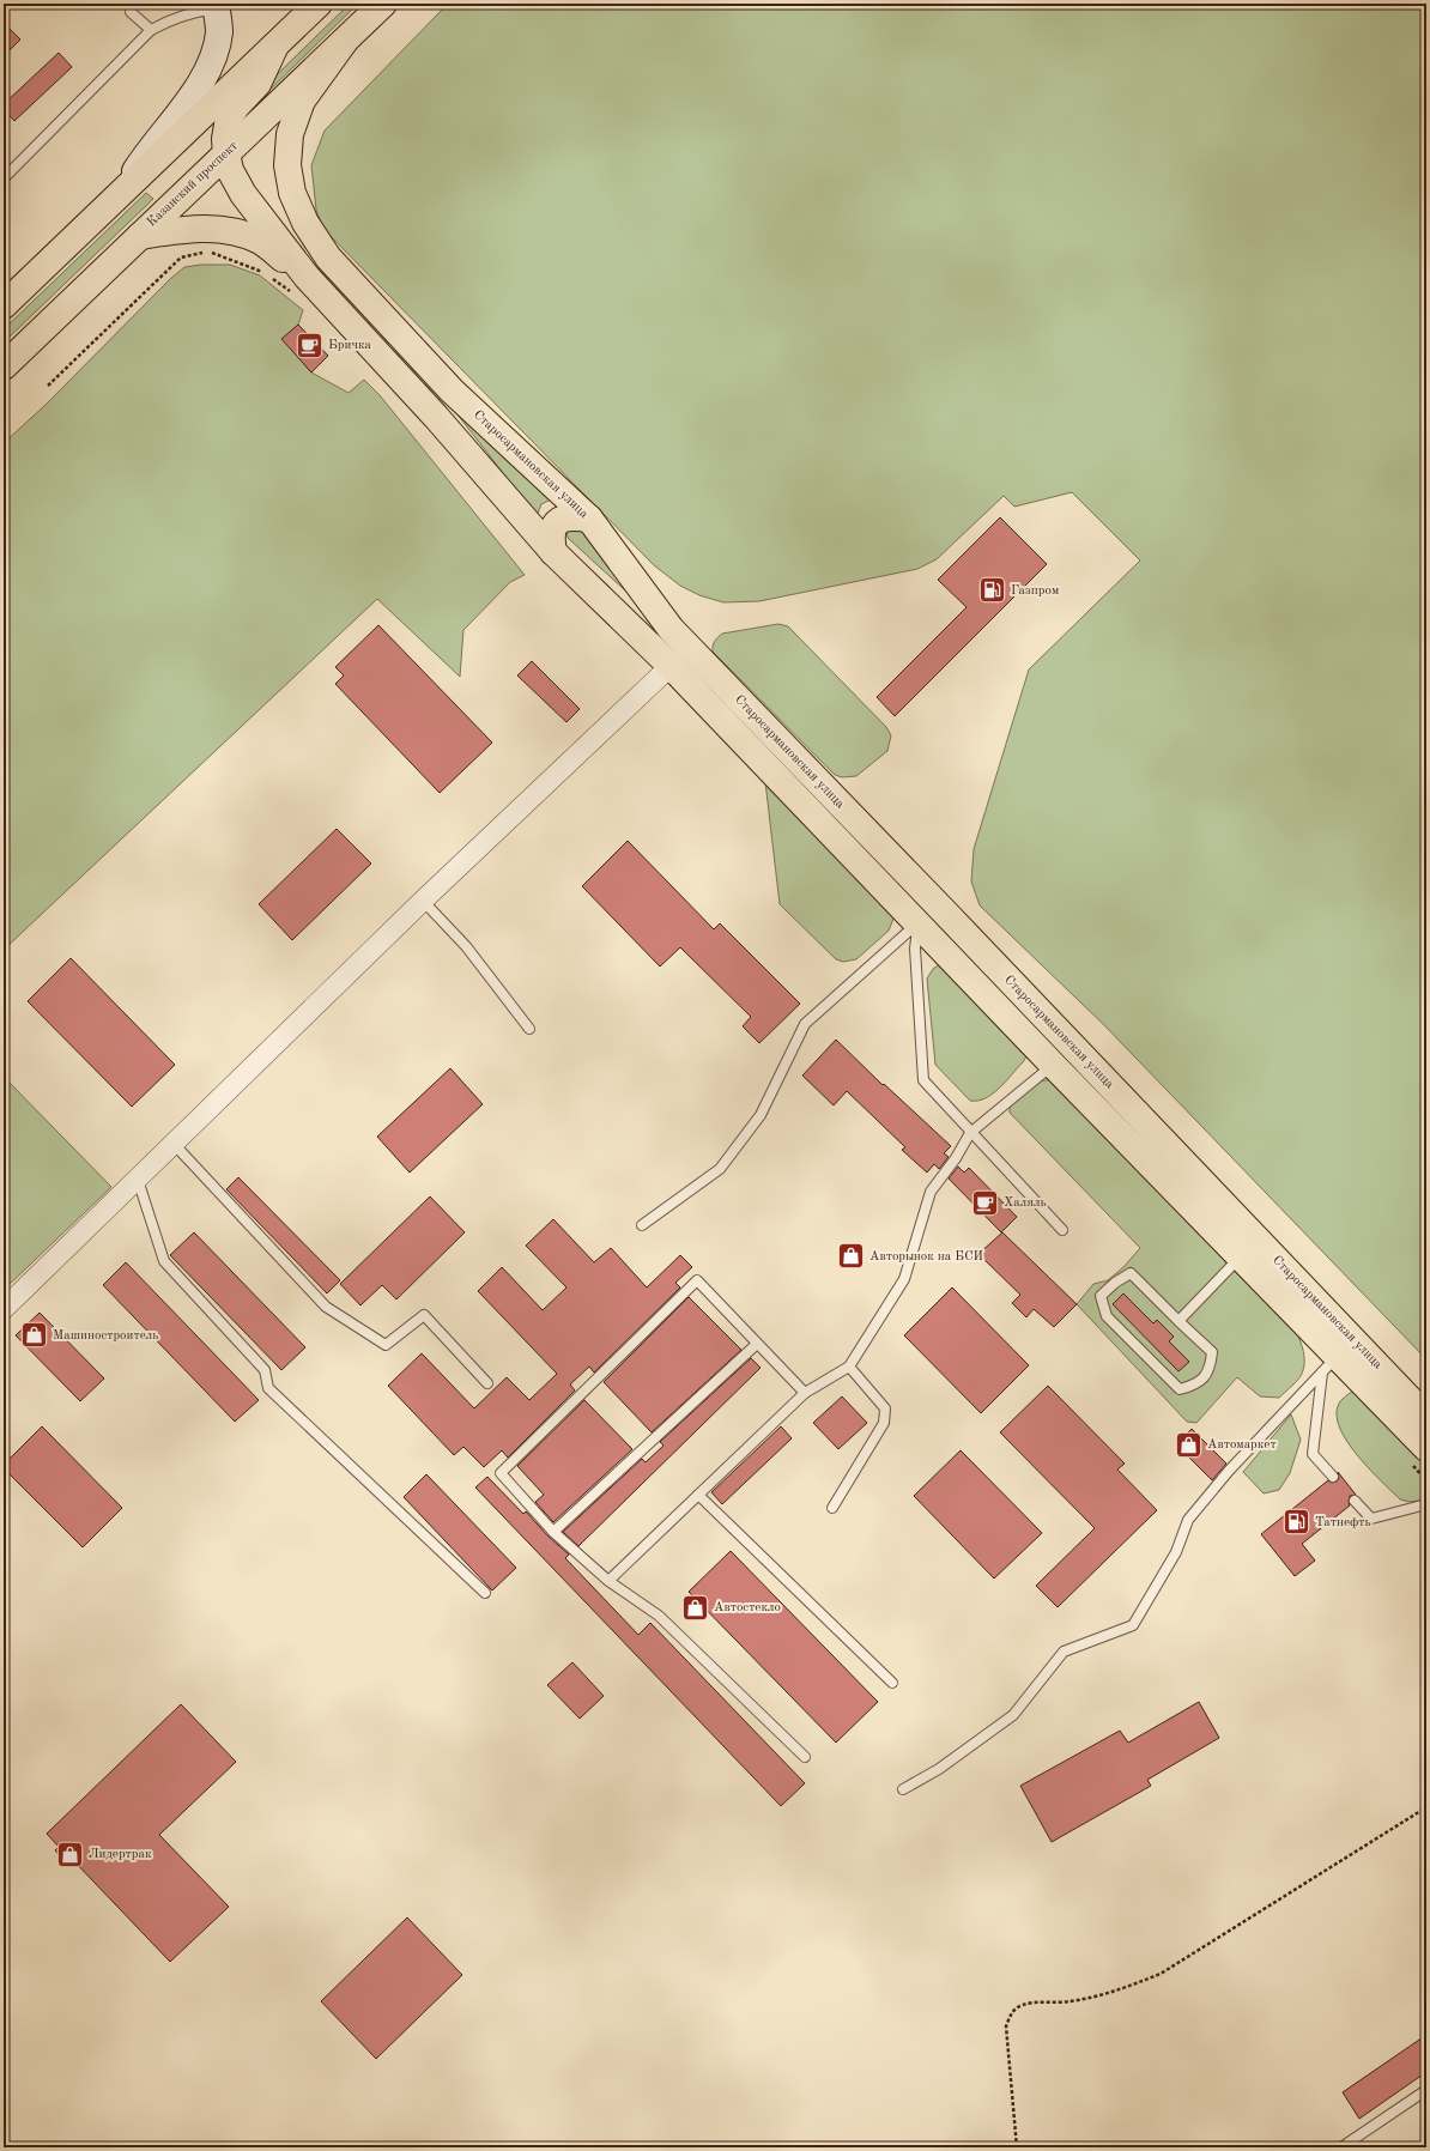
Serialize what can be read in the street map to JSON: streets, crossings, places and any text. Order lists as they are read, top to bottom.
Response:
{
  "streets": {
    "main road": ["Казанский проспект", "Старосармановская улица"]
  },
  "crossings": [
    ["Казанский проспект", "Старосармановская улица"]
  ],
  "places": {
    "cafe": ["Бричка", "Халяль"],
    "fuel station": ["Газпром", "Татнефть"],
    "shop": [
      "Авторынок на БСИ",
      "Машиностроитель",
      "Автомаркет",
      "Автостекло",
      "Лидертрак"
    ]
  }
}
